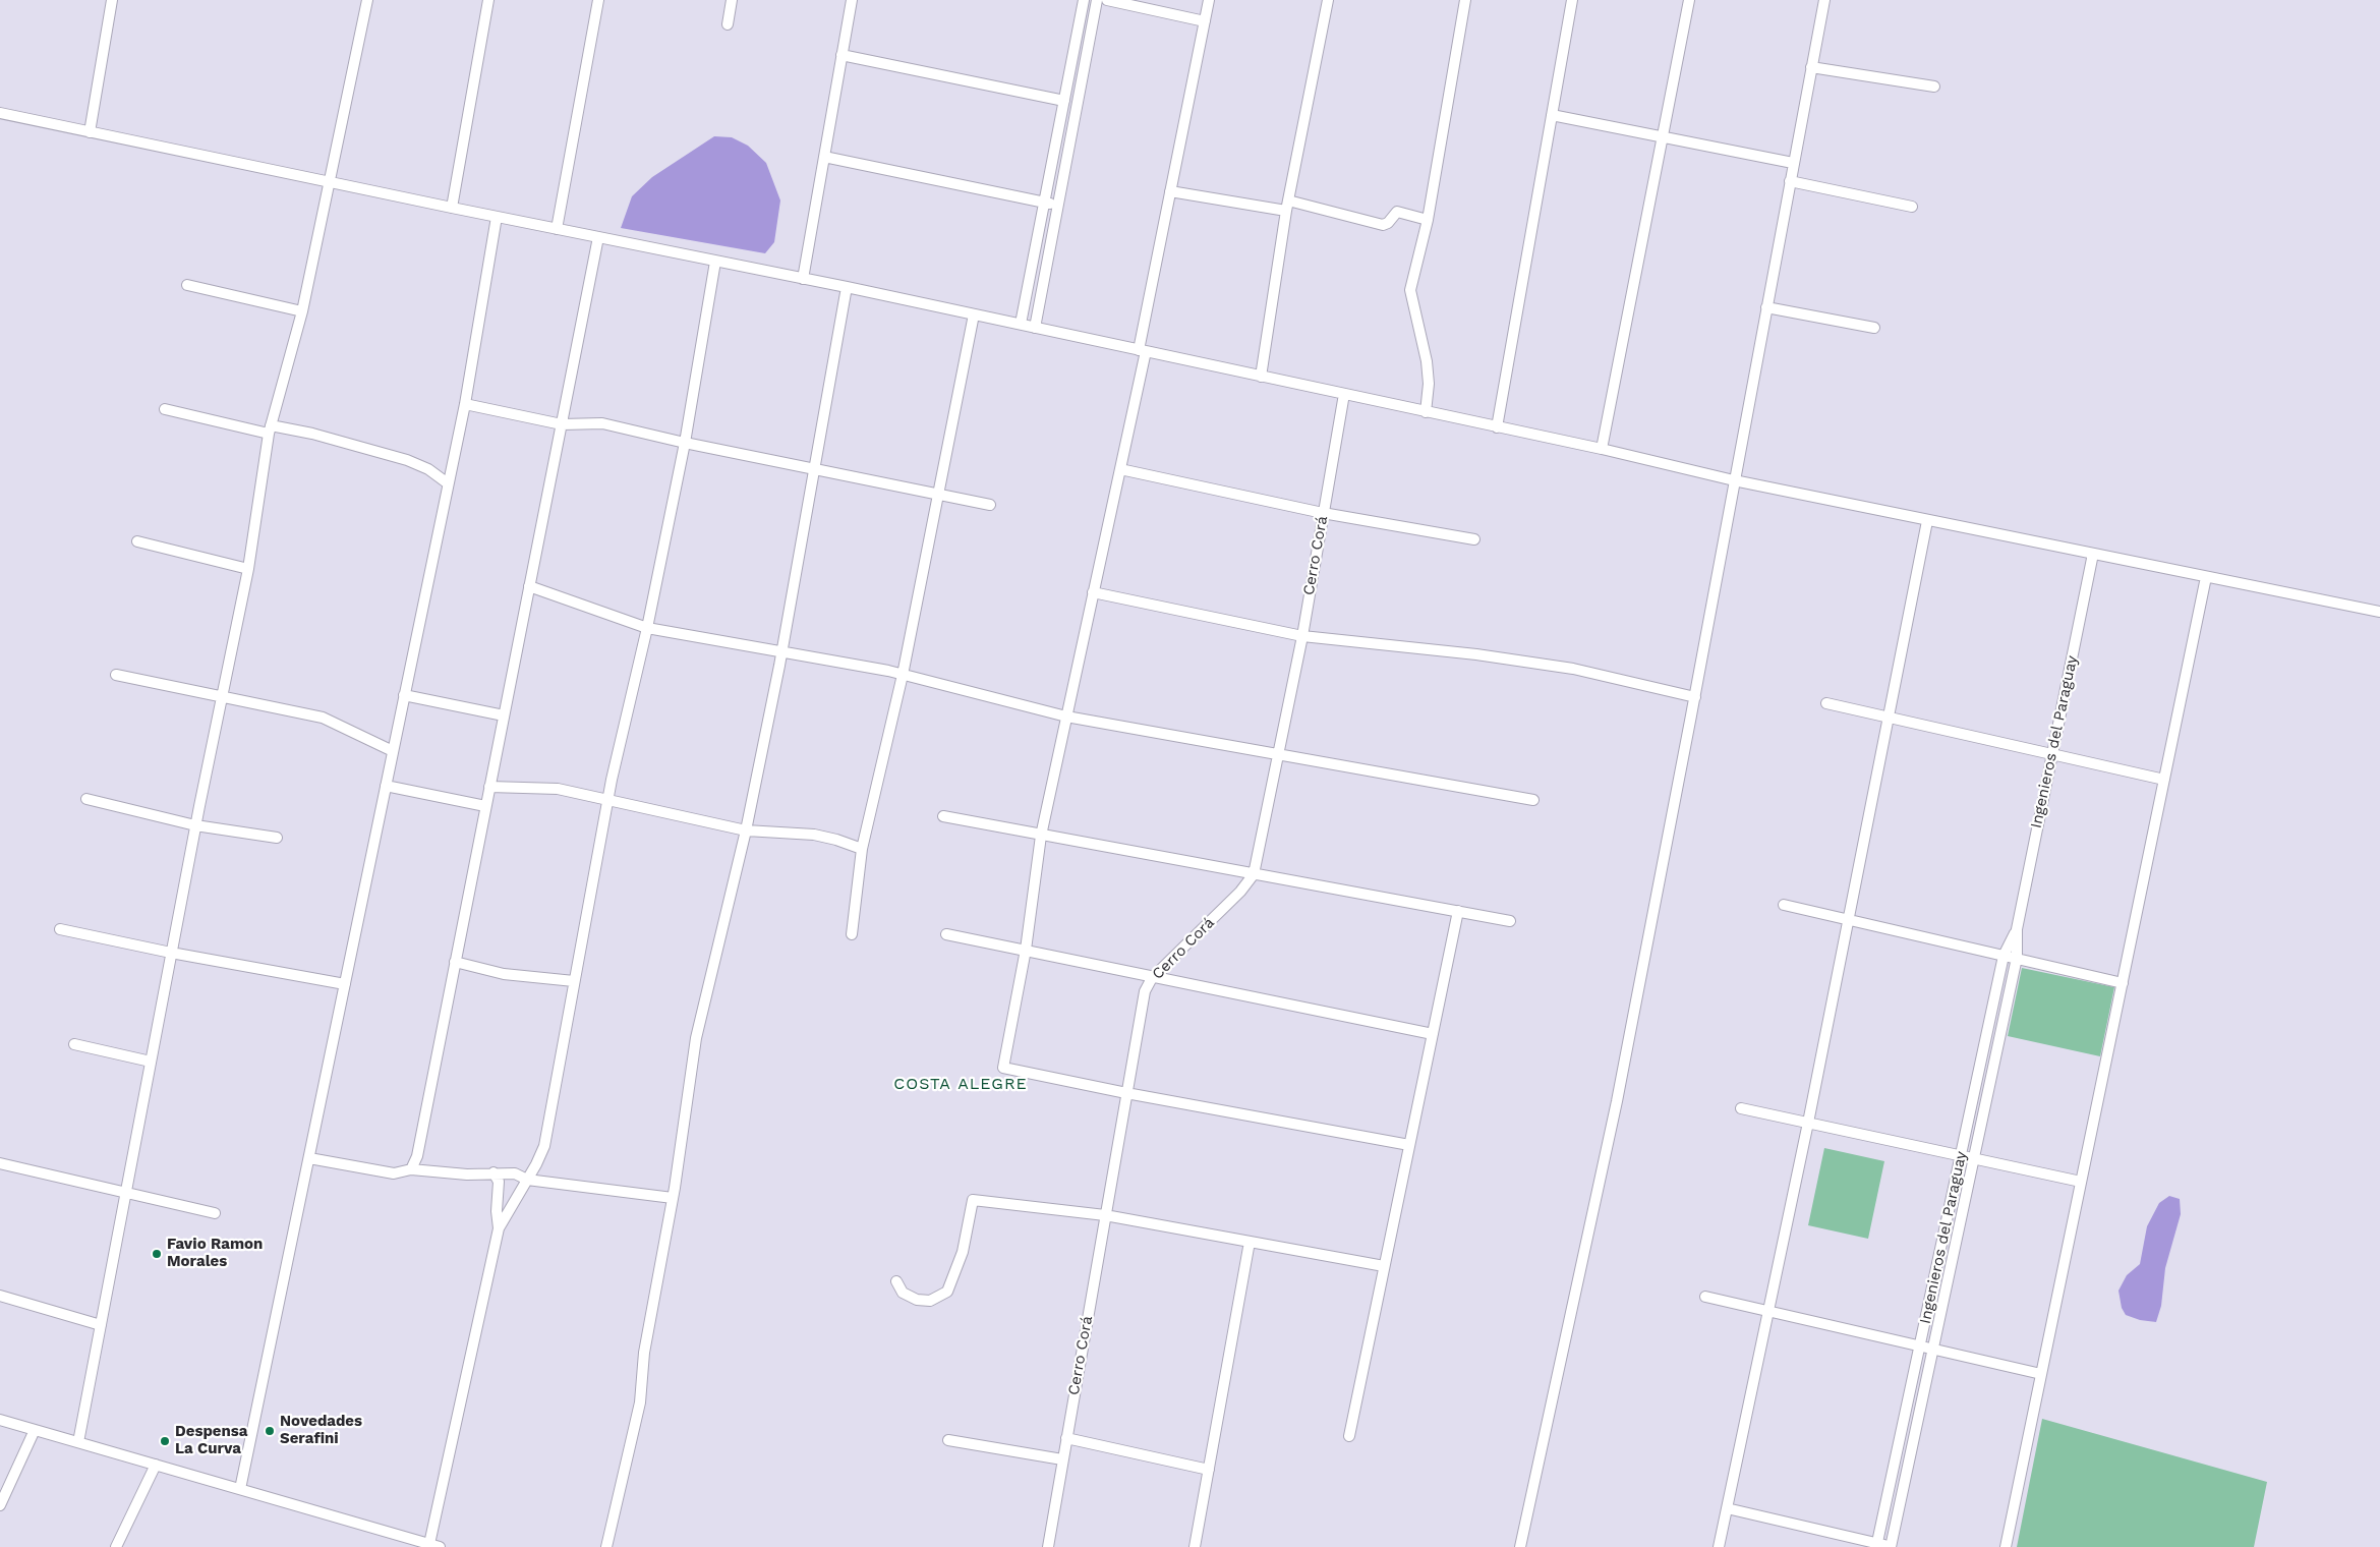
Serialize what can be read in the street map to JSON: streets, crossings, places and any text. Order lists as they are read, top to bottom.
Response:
{
  "streets": {
    "street": ["Cerro Corá", "Ingenieros del Paraguay"]
  },
  "districts": ["COSTA ALEGRE"],
  "places": ["Favio Ramon Morales", "Novedades Serafini", "Despensa La Curva"]
}
